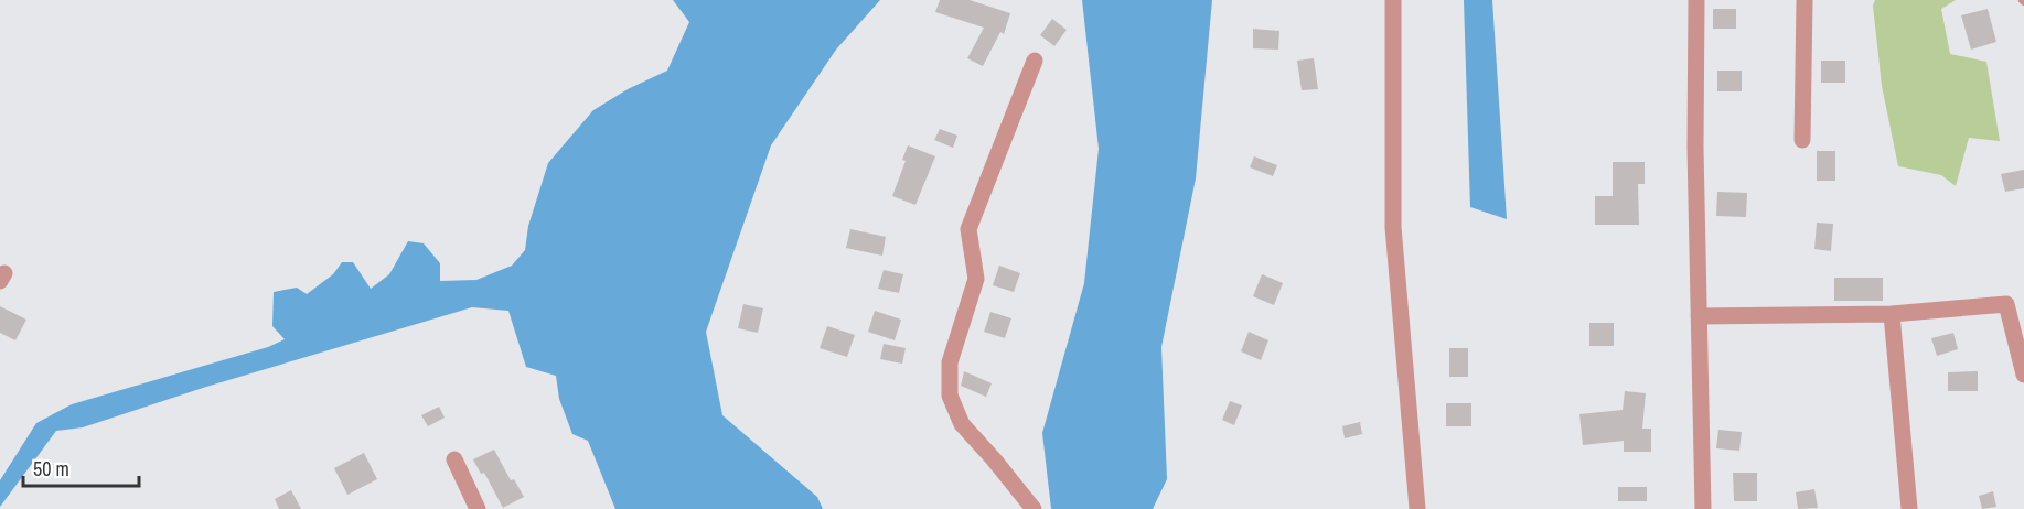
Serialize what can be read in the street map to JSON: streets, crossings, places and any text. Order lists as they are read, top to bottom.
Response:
{
  "scale_bar": "50 m"
}
